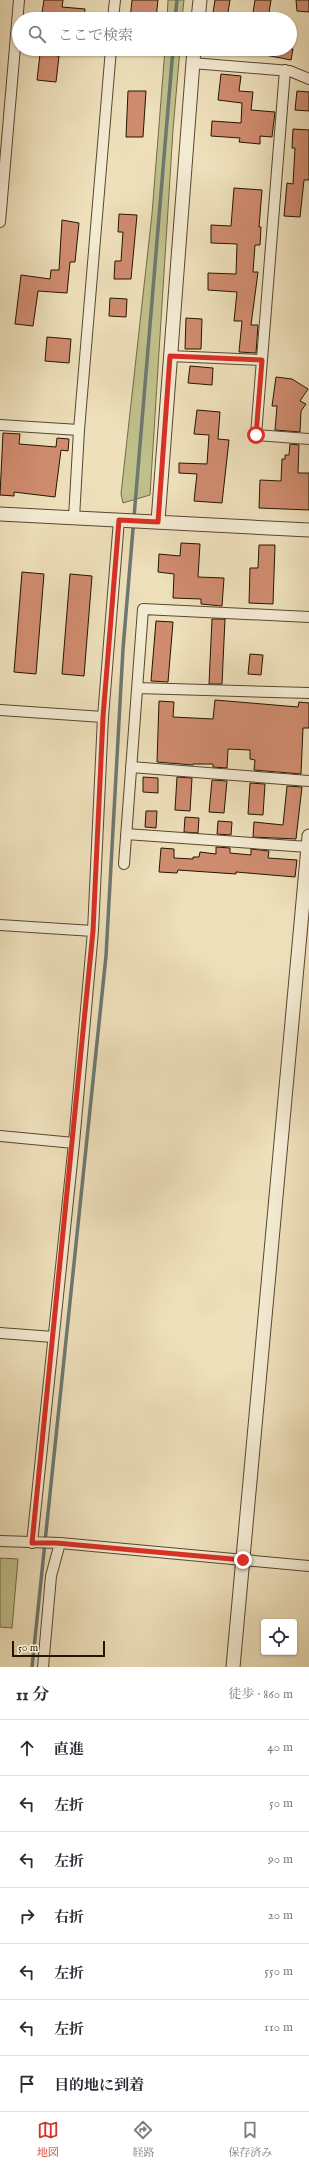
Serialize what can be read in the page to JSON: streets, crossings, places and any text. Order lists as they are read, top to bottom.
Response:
{
  "scale_bar": "50 m",
  "page": {
    "search": "ここで検索",
    "scale": "50 m",
    "heading": ["11 分", "徒歩 · 860 m"],
    "list": [
      ["直進", "40 m"],
      ["左折", "50 m"],
      ["左折", "90 m"],
      ["右折", "20 m"],
      ["左折", "550 m"],
      ["左折", "110 m"],
      "目的地に到着"
    ],
    "nav": ["地図", "経路", "保存済み"]
  }
}
